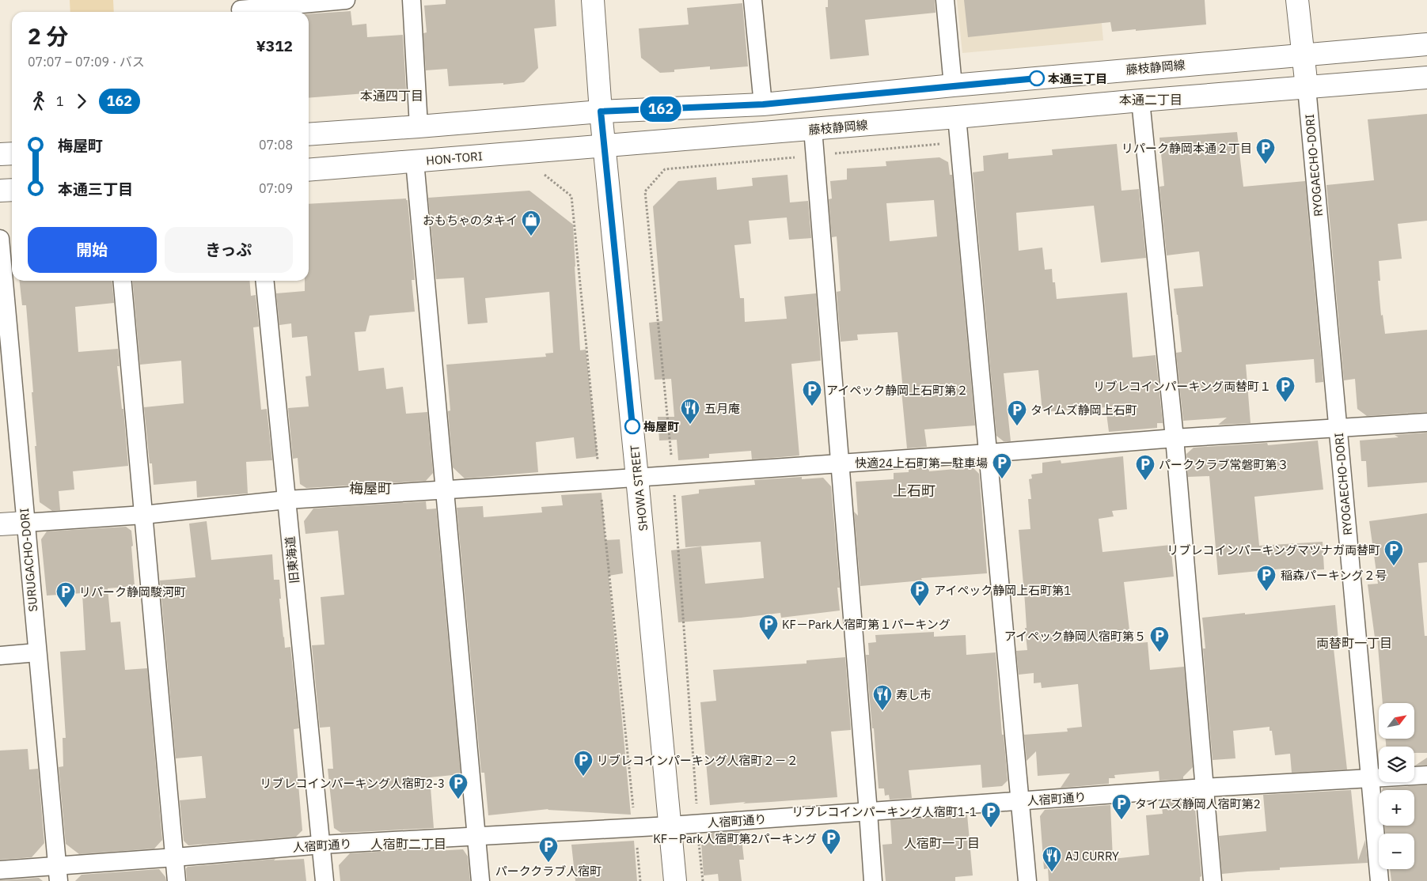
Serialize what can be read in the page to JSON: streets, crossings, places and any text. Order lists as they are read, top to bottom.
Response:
{
  "streets": {
    "main road": ["藤枝静岡線", "HON-TORI", "SHOWA STREET"],
    "street": [
      "RYOGAECHO-DORI",
      "SURUGACHO-DORI",
      "旧東海道",
      "人宿町通り"
    ]
  },
  "crossings": [
    ["藤枝静岡線", "HON-TORI"],
    ["藤枝静岡線", "RYOGAECHO-DORI"],
    ["藤枝静岡線", "SHOWA STREET"],
    ["HON-TORI", "SHOWA STREET"],
    ["RYOGAECHO-DORI", "人宿町通り"],
    ["SHOWA STREET", "人宿町通り"],
    ["SURUGACHO-DORI", "人宿町通り"],
    ["旧東海道", "人宿町通り"]
  ],
  "districts": [
    "本通四丁目",
    "本通二丁目",
    "梅屋町",
    "上石町",
    "両替町一丁目",
    "人宿町一丁目",
    "人宿町二丁目"
  ],
  "places": {
    "other": ["本通三丁目", "梅屋町"],
    "parking": [
      "リパーク静岡本通２丁目",
      "リブレコインパーキング両替町１",
      "アイペック静岡上石町第２",
      "タイムズ静岡上石町",
      "快適24上石町第一駐車場",
      "パーククラブ常磐町第３",
      "リブレコインパーキングマツナガ両替町",
      "稲森パーキング２号",
      "アイペック静岡上石町第1",
      "リパーク静岡駿河町",
      "KF－Park人宿町第１パーキング",
      "アイペック静岡人宿町第５",
      "リブレコインパーキング人宿町２－２",
      "リブレコインパーキング人宿町2‐3",
      "タイムズ静岡人宿町第2",
      "リブレコインパーキング人宿町1-1",
      "KF－Park人宿町第2パーキング",
      "パーククラブ人宿町"
    ],
    "shop": ["おもちゃのタキイ"],
    "restaurant": ["五月庵", "寿し市", "AJ CURRY"]
  },
  "lines": ["bus line 162"],
  "north": "top right",
  "page": {
    "on_map": "162",
    "heading": ["2 分", "07:07 – 07:09 · バス", "¥312"],
    "legs": ["1", "162"],
    "list": [
      {
        "name": "梅屋町",
        "value": "07:08"
      },
      {
        "name": "本通三丁目",
        "value": "07:09"
      }
    ],
    "buttons": ["開始", "きっぷ"],
    "map_buttons": ["+", "−"]
  }
}
